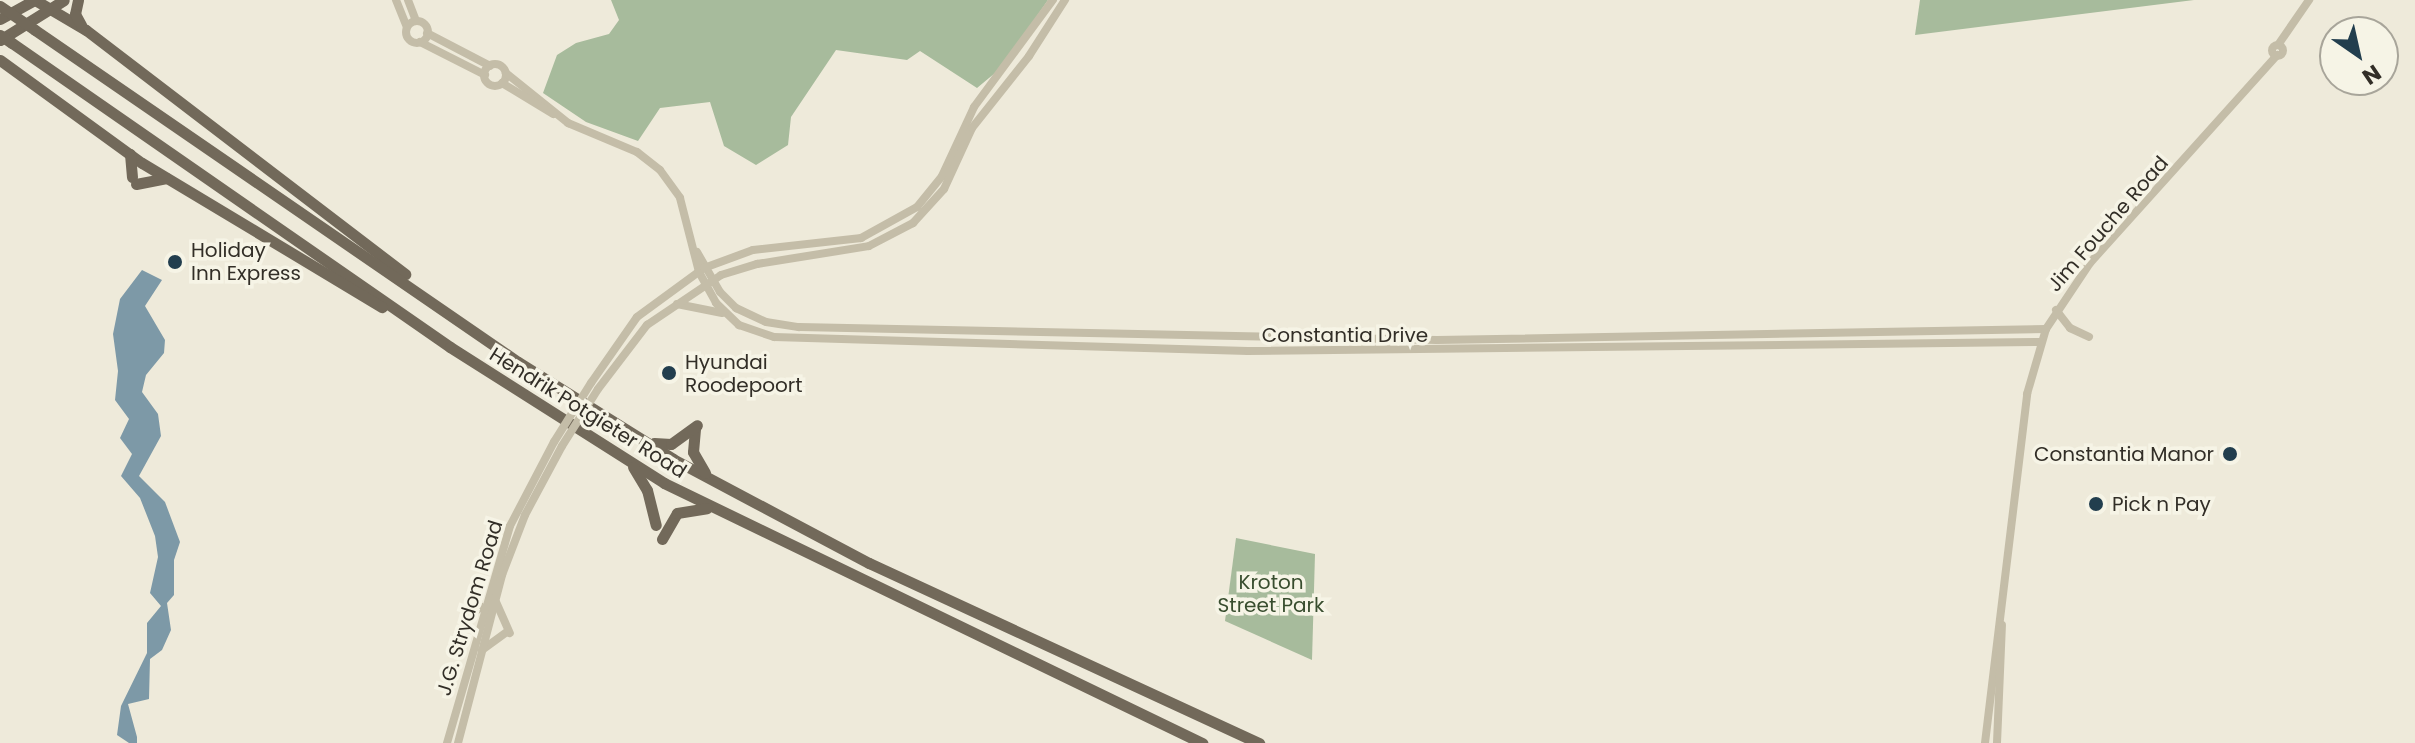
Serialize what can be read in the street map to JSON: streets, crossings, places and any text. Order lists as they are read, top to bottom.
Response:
{
  "streets": {
    "main road": ["Hendrik Potgieter Road"],
    "street": ["Jim Fouche Road", "Constantia Drive", "J.G. Strydom Road"]
  },
  "crossings": [
    ["Jim Fouche Road", "Constantia Drive"]
  ],
  "parks": ["Kroton Street Park"],
  "places": [
    "Holiday Inn Express",
    "Hyundai Roodepoort",
    "Constantia Manor",
    "Pick n Pay"
  ],
  "north": "bottom right"
}
